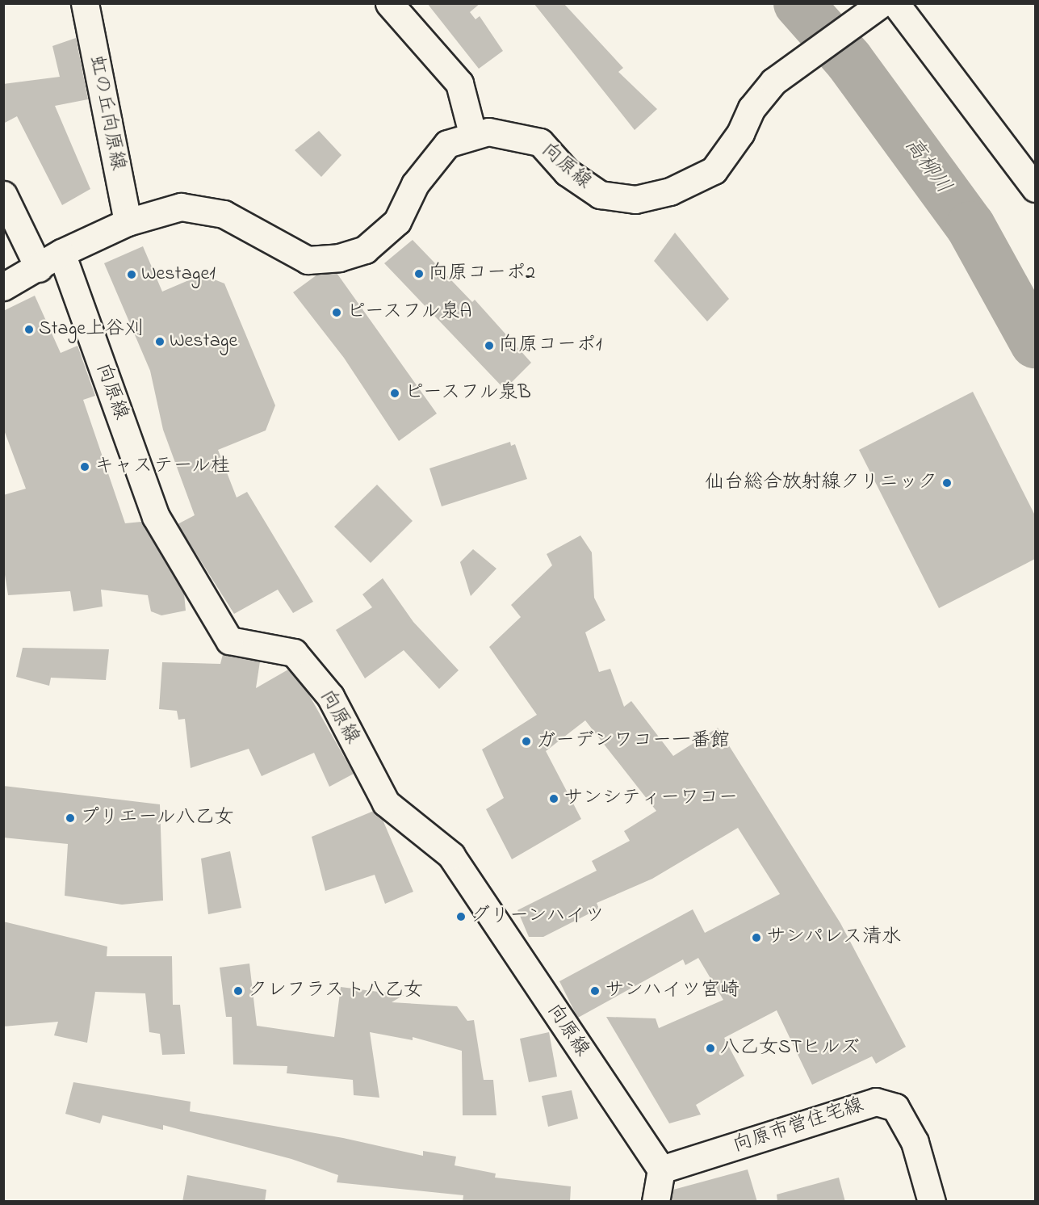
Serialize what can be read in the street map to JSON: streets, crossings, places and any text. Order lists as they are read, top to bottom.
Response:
{
  "streets": {
    "street": ["虹の丘向原線", "向原線", "向原市営住宅線"]
  },
  "crossings": [
    ["虹の丘向原線", "向原線"],
    ["向原線", "向原市営住宅線"]
  ],
  "water": ["高柳川"],
  "places": [
    "向原コーポ2",
    "Westage1",
    "ピースフル泉A",
    "Stage上谷刈",
    "Westage",
    "向原コーポ1",
    "ピースフル泉B",
    "キャステール桂",
    "仙台総合放射線クリニック",
    "ガーデンワコー一番館",
    "サンシティーワコー",
    "プリエール八乙女",
    "グリーンハイツ",
    "サンパレス清水",
    "クレフラスト八乙女",
    "サンハイツ宮崎",
    "八乙女STヒルズ"
  ]
}
